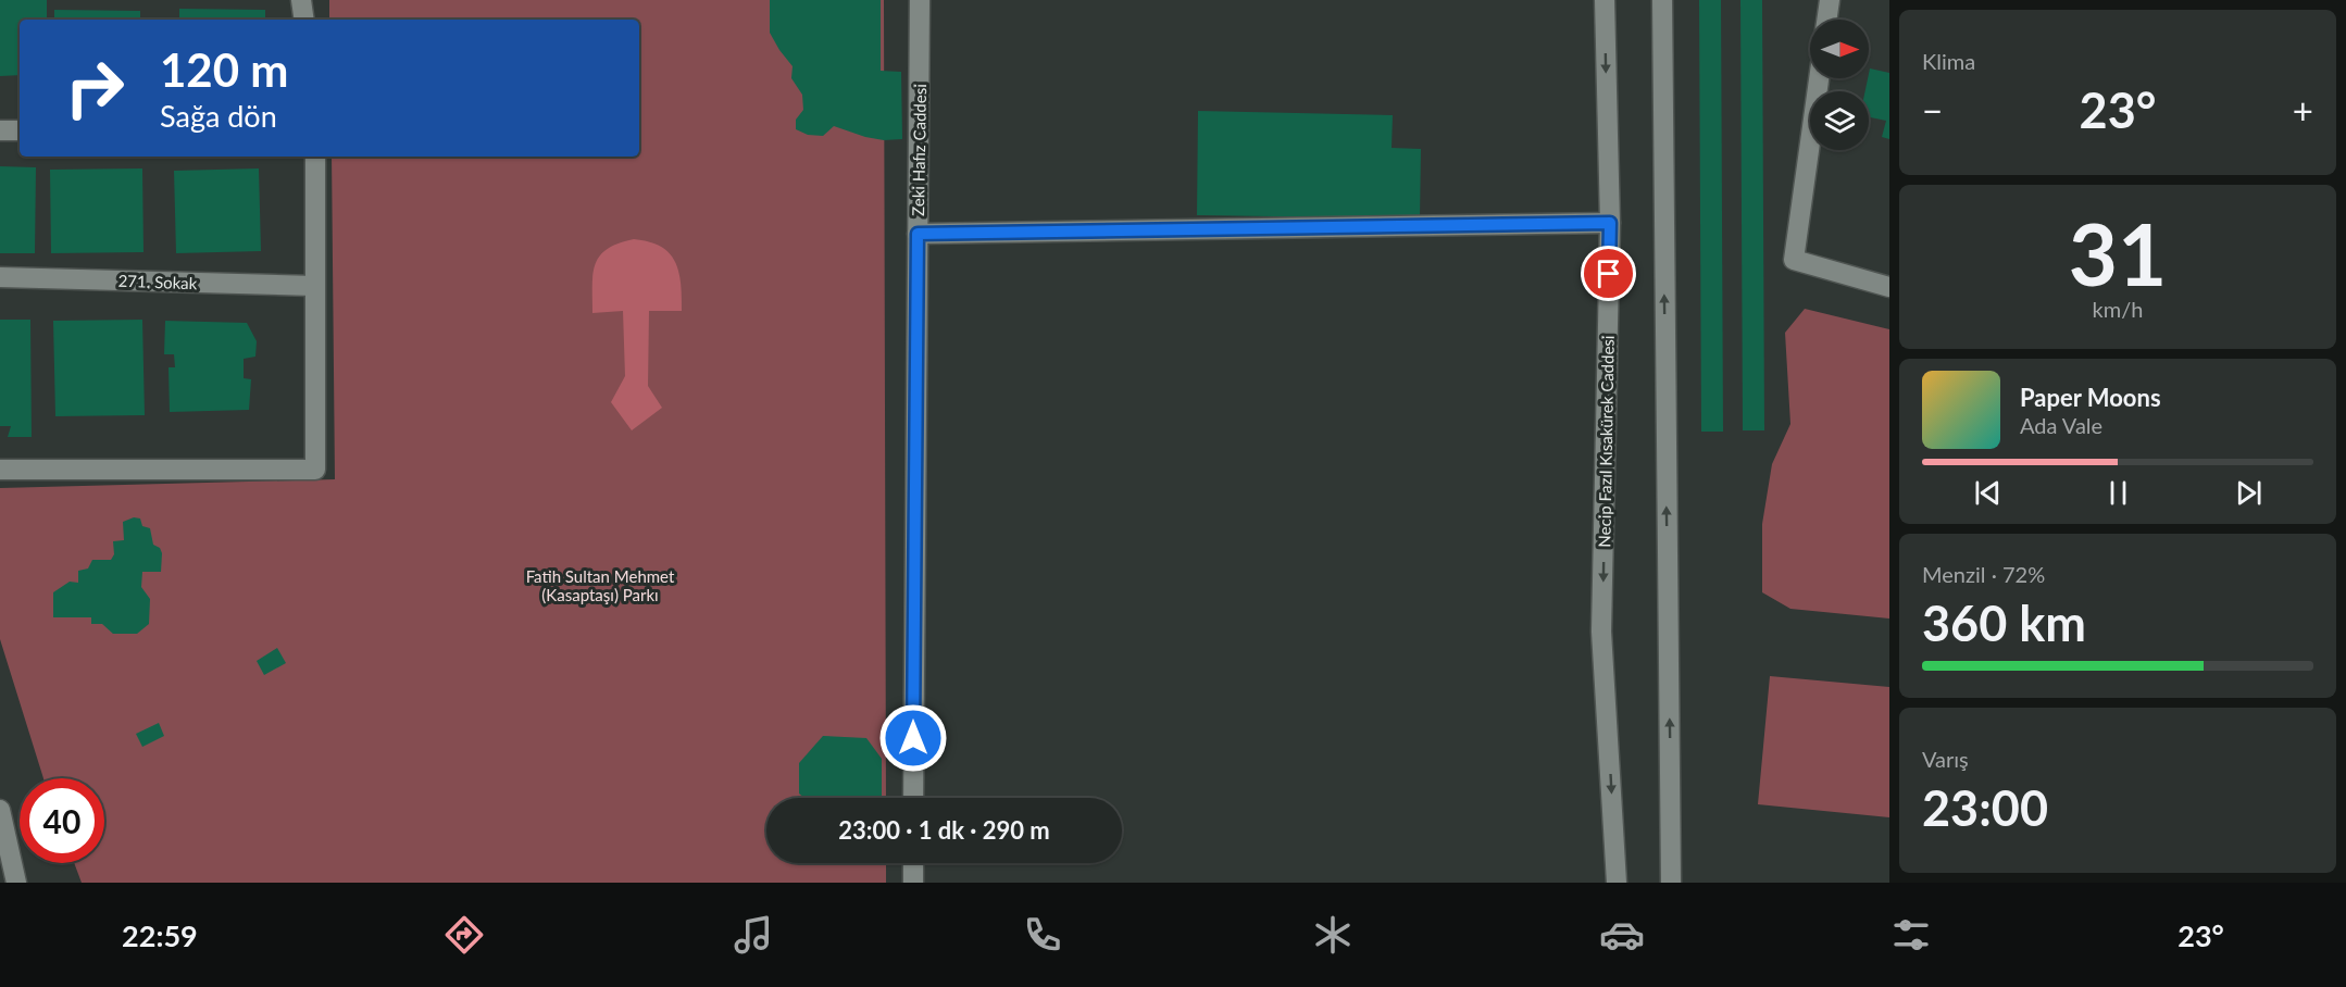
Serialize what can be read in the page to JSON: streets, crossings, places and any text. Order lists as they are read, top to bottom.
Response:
{
  "streets": {
    "street": ["Zeki Hafız Caddesi", "271. Sokak", "Necip Fazıl Kısakürek Caddesi"]
  },
  "parks": ["Fatih Sultan Mehmet (Kasaptaşı) Parkı"],
  "north": "right",
  "page": {
    "tile": [
      "Klima",
      ["31", "km/h"],
      ["Menzil · 72%", "360 km"],
      ["Varış", "23:00"]
    ],
    "turn": ["120 m", "Sağa dön"],
    "heat": ["−", "23°", "+"],
    "song": ["Paper Moons", "Ada Vale"],
    "limit": "40",
    "trip": "23:00 · 1 dk · 290 m",
    "tabs": ["22:59", "23°"]
  }
}
